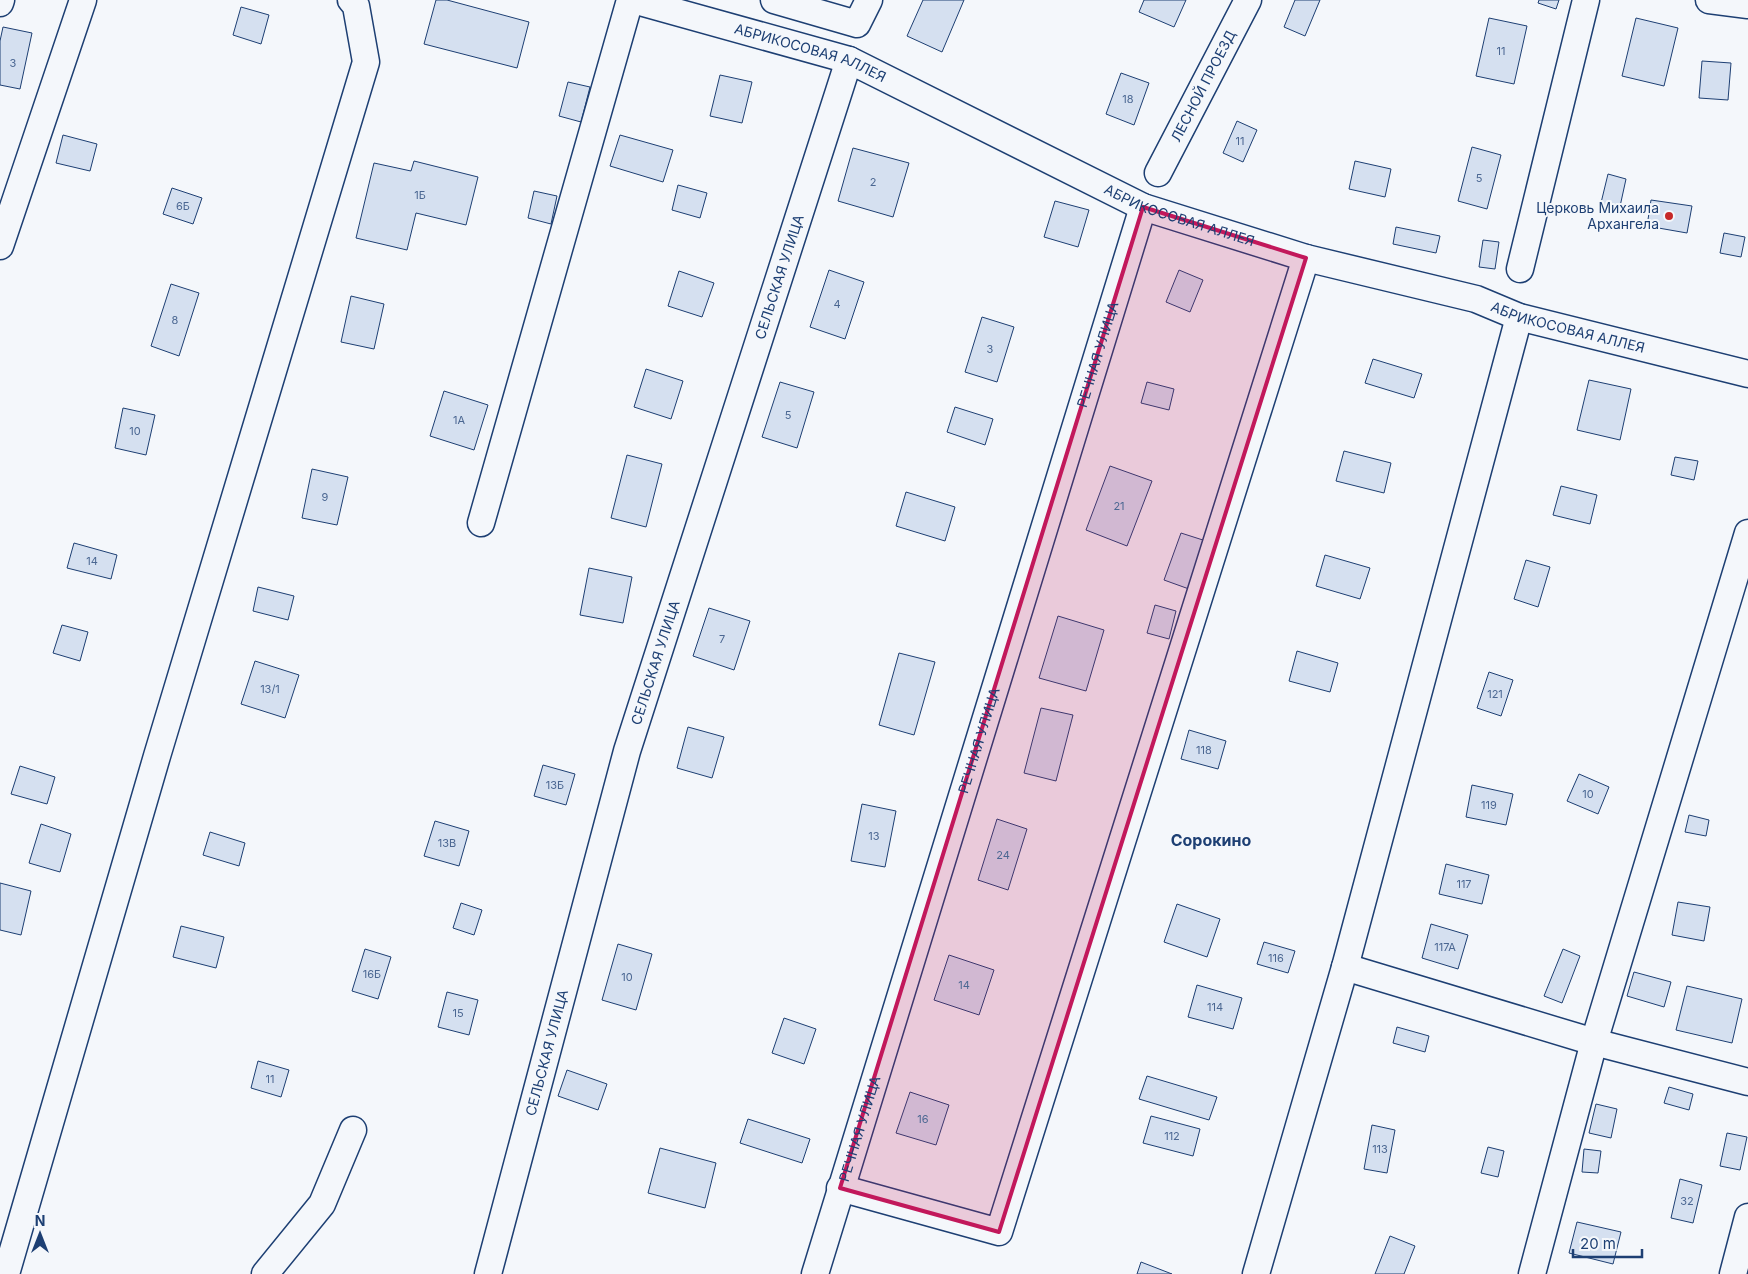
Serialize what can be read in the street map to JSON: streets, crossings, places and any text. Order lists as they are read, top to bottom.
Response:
{
  "streets": {
    "street": [
      "АБРИКОСОВАЯ АЛЛЕЯ",
      "ЛЕСНОЙ ПРОЕЗД",
      "СЕЛЬСКАЯ УЛИЦА",
      "РЕЧНАЯ УЛИЦА"
    ]
  },
  "crossings": [
    ["АБРИКОСОВАЯ АЛЛЕЯ", "СЕЛЬСКАЯ УЛИЦА"],
    ["АБРИКОСОВАЯ АЛЛЕЯ", "РЕЧНАЯ УЛИЦА"]
  ],
  "districts": ["Сорокино"],
  "places": ["Церковь Михаила Архангела"],
  "house_numbers": [
    "11",
    "3",
    "18",
    "11",
    "5",
    "2",
    "1Б",
    "6Б",
    "4",
    "8",
    "3",
    "5",
    "1А",
    "10",
    "9",
    "21",
    "14",
    "7",
    "13/1",
    "121",
    "118",
    "13Б",
    "10",
    "119",
    "13",
    "13В",
    "24",
    "117",
    "117А",
    "116",
    "16Б",
    "10",
    "14",
    "114",
    "15",
    "11",
    "16",
    "112",
    "113",
    "32"
  ],
  "scale_bar": "20 m",
  "north": "top"
}
